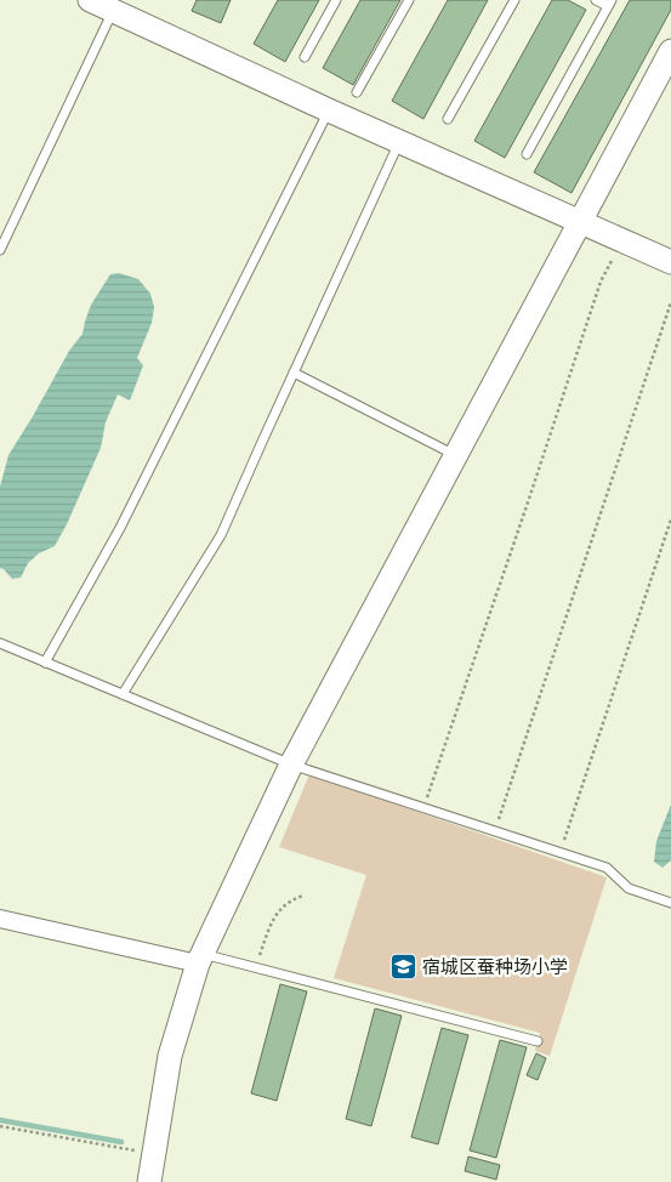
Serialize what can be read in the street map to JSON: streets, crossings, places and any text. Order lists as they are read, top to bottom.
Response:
{
  "places": {
    "school or university": ["宿城区蚕种场小学"]
  }
}
